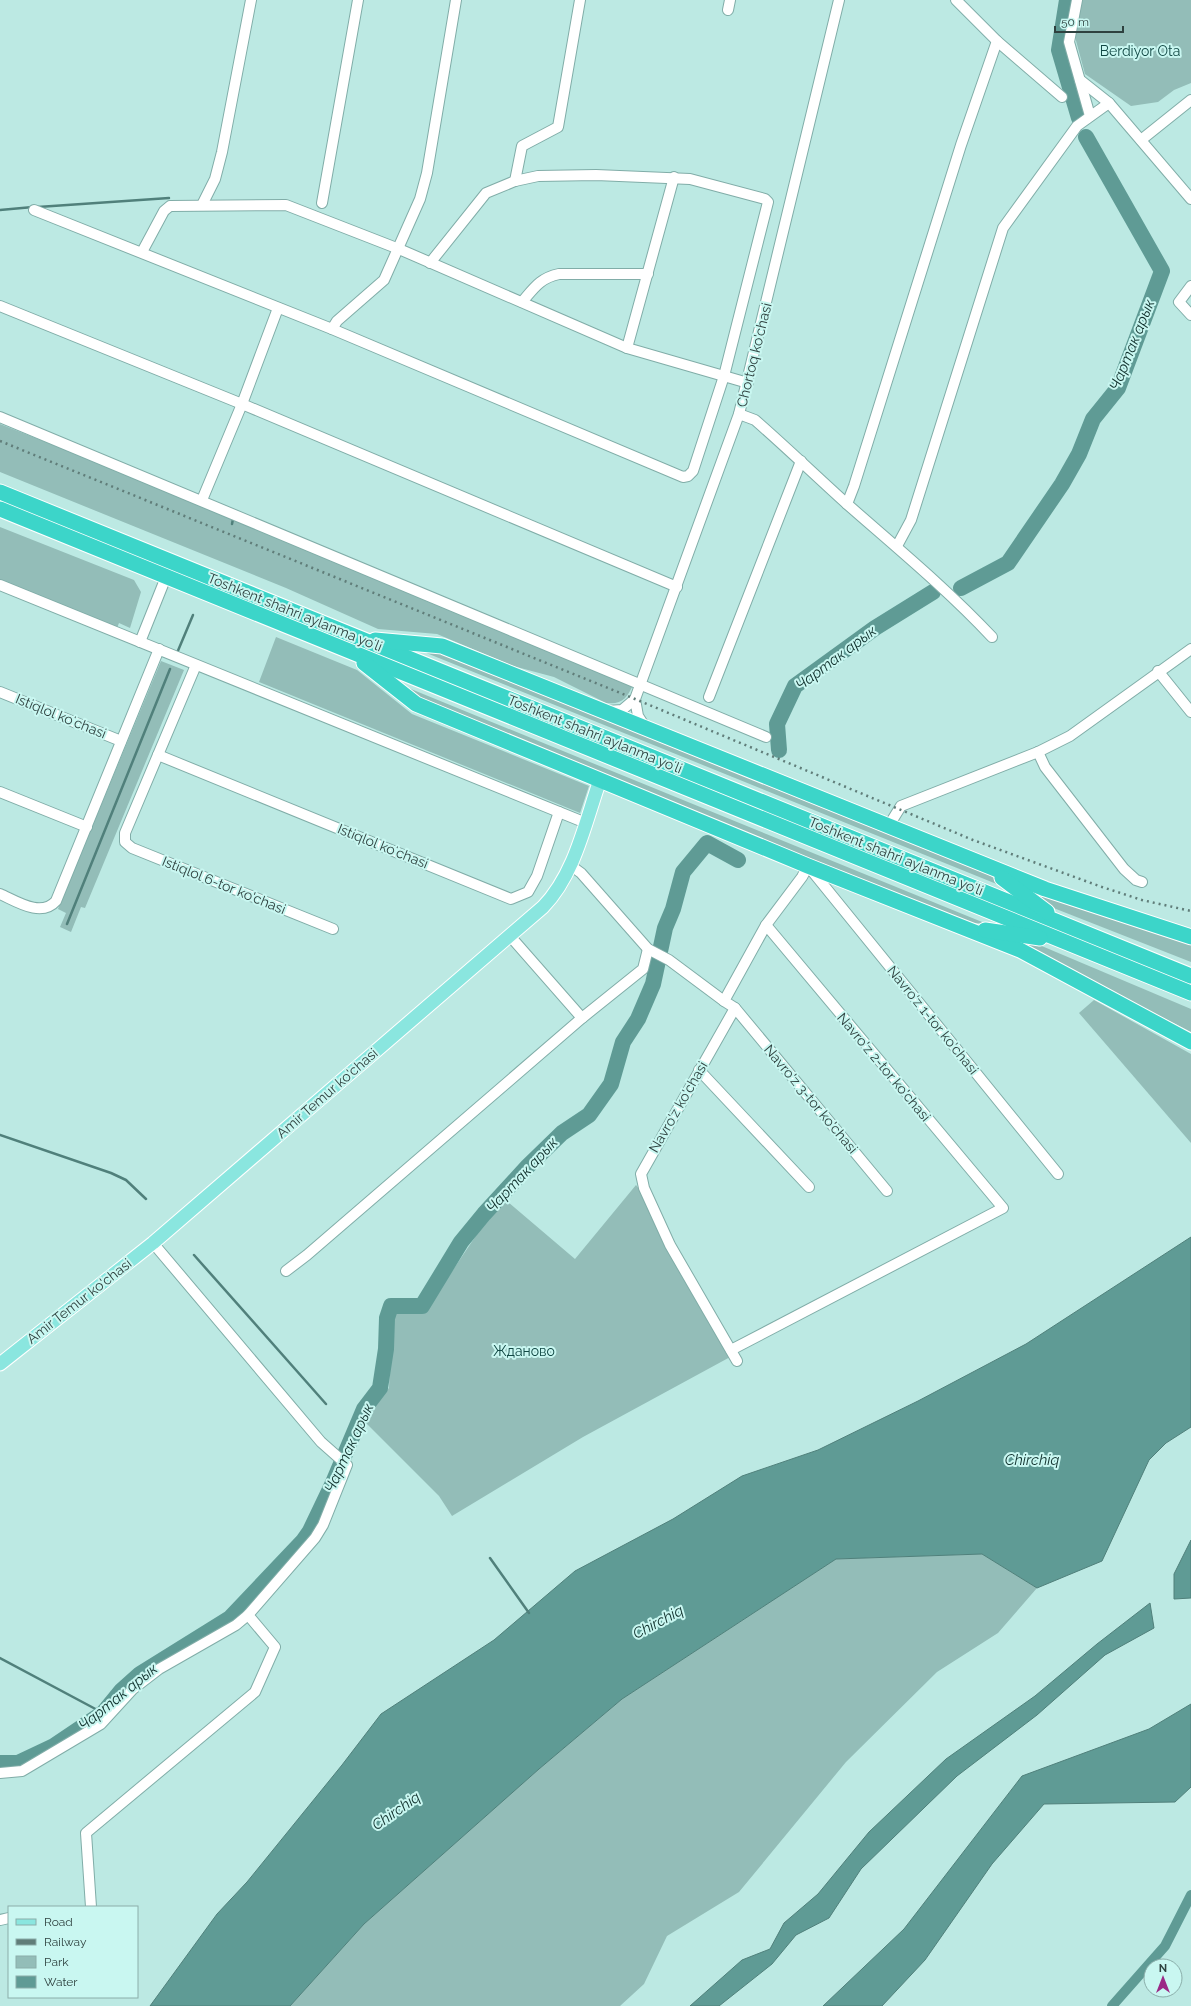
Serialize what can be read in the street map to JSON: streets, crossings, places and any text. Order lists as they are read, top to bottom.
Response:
{
  "streets": {
    "highway": ["Toshkent shahri aylanma yoʻli"],
    "main road": ["Amir Temur ko'chasi"],
    "street": [
      "Chortoq ko'chasi",
      "Istiqlol koʻchasi",
      "Istiqlol 6-tor ko'chasi",
      "Navro'z 1-tor ko'chasi",
      "Navro'z 2-tor ko'chasi",
      "Navro'z 3-tor ko'chasi",
      "Navro'z ko'chasi"
    ]
  },
  "crossings": [
    ["Istiqlol koʻchasi", "Istiqlol 6-tor ko'chasi"],
    ["Navro'z 2-tor ko'chasi", "Navro'z ko'chasi"],
    ["Navro'z 3-tor ko'chasi", "Navro'z ko'chasi"]
  ],
  "water": ["Чартак арык", "Chirchiq"],
  "parks": ["Berdiyor Ota", "Жданово"],
  "legend": [
    "Road",
    "Railway",
    "Park",
    "Water"
  ],
  "scale_bar": "50 m",
  "north": "top"
}
